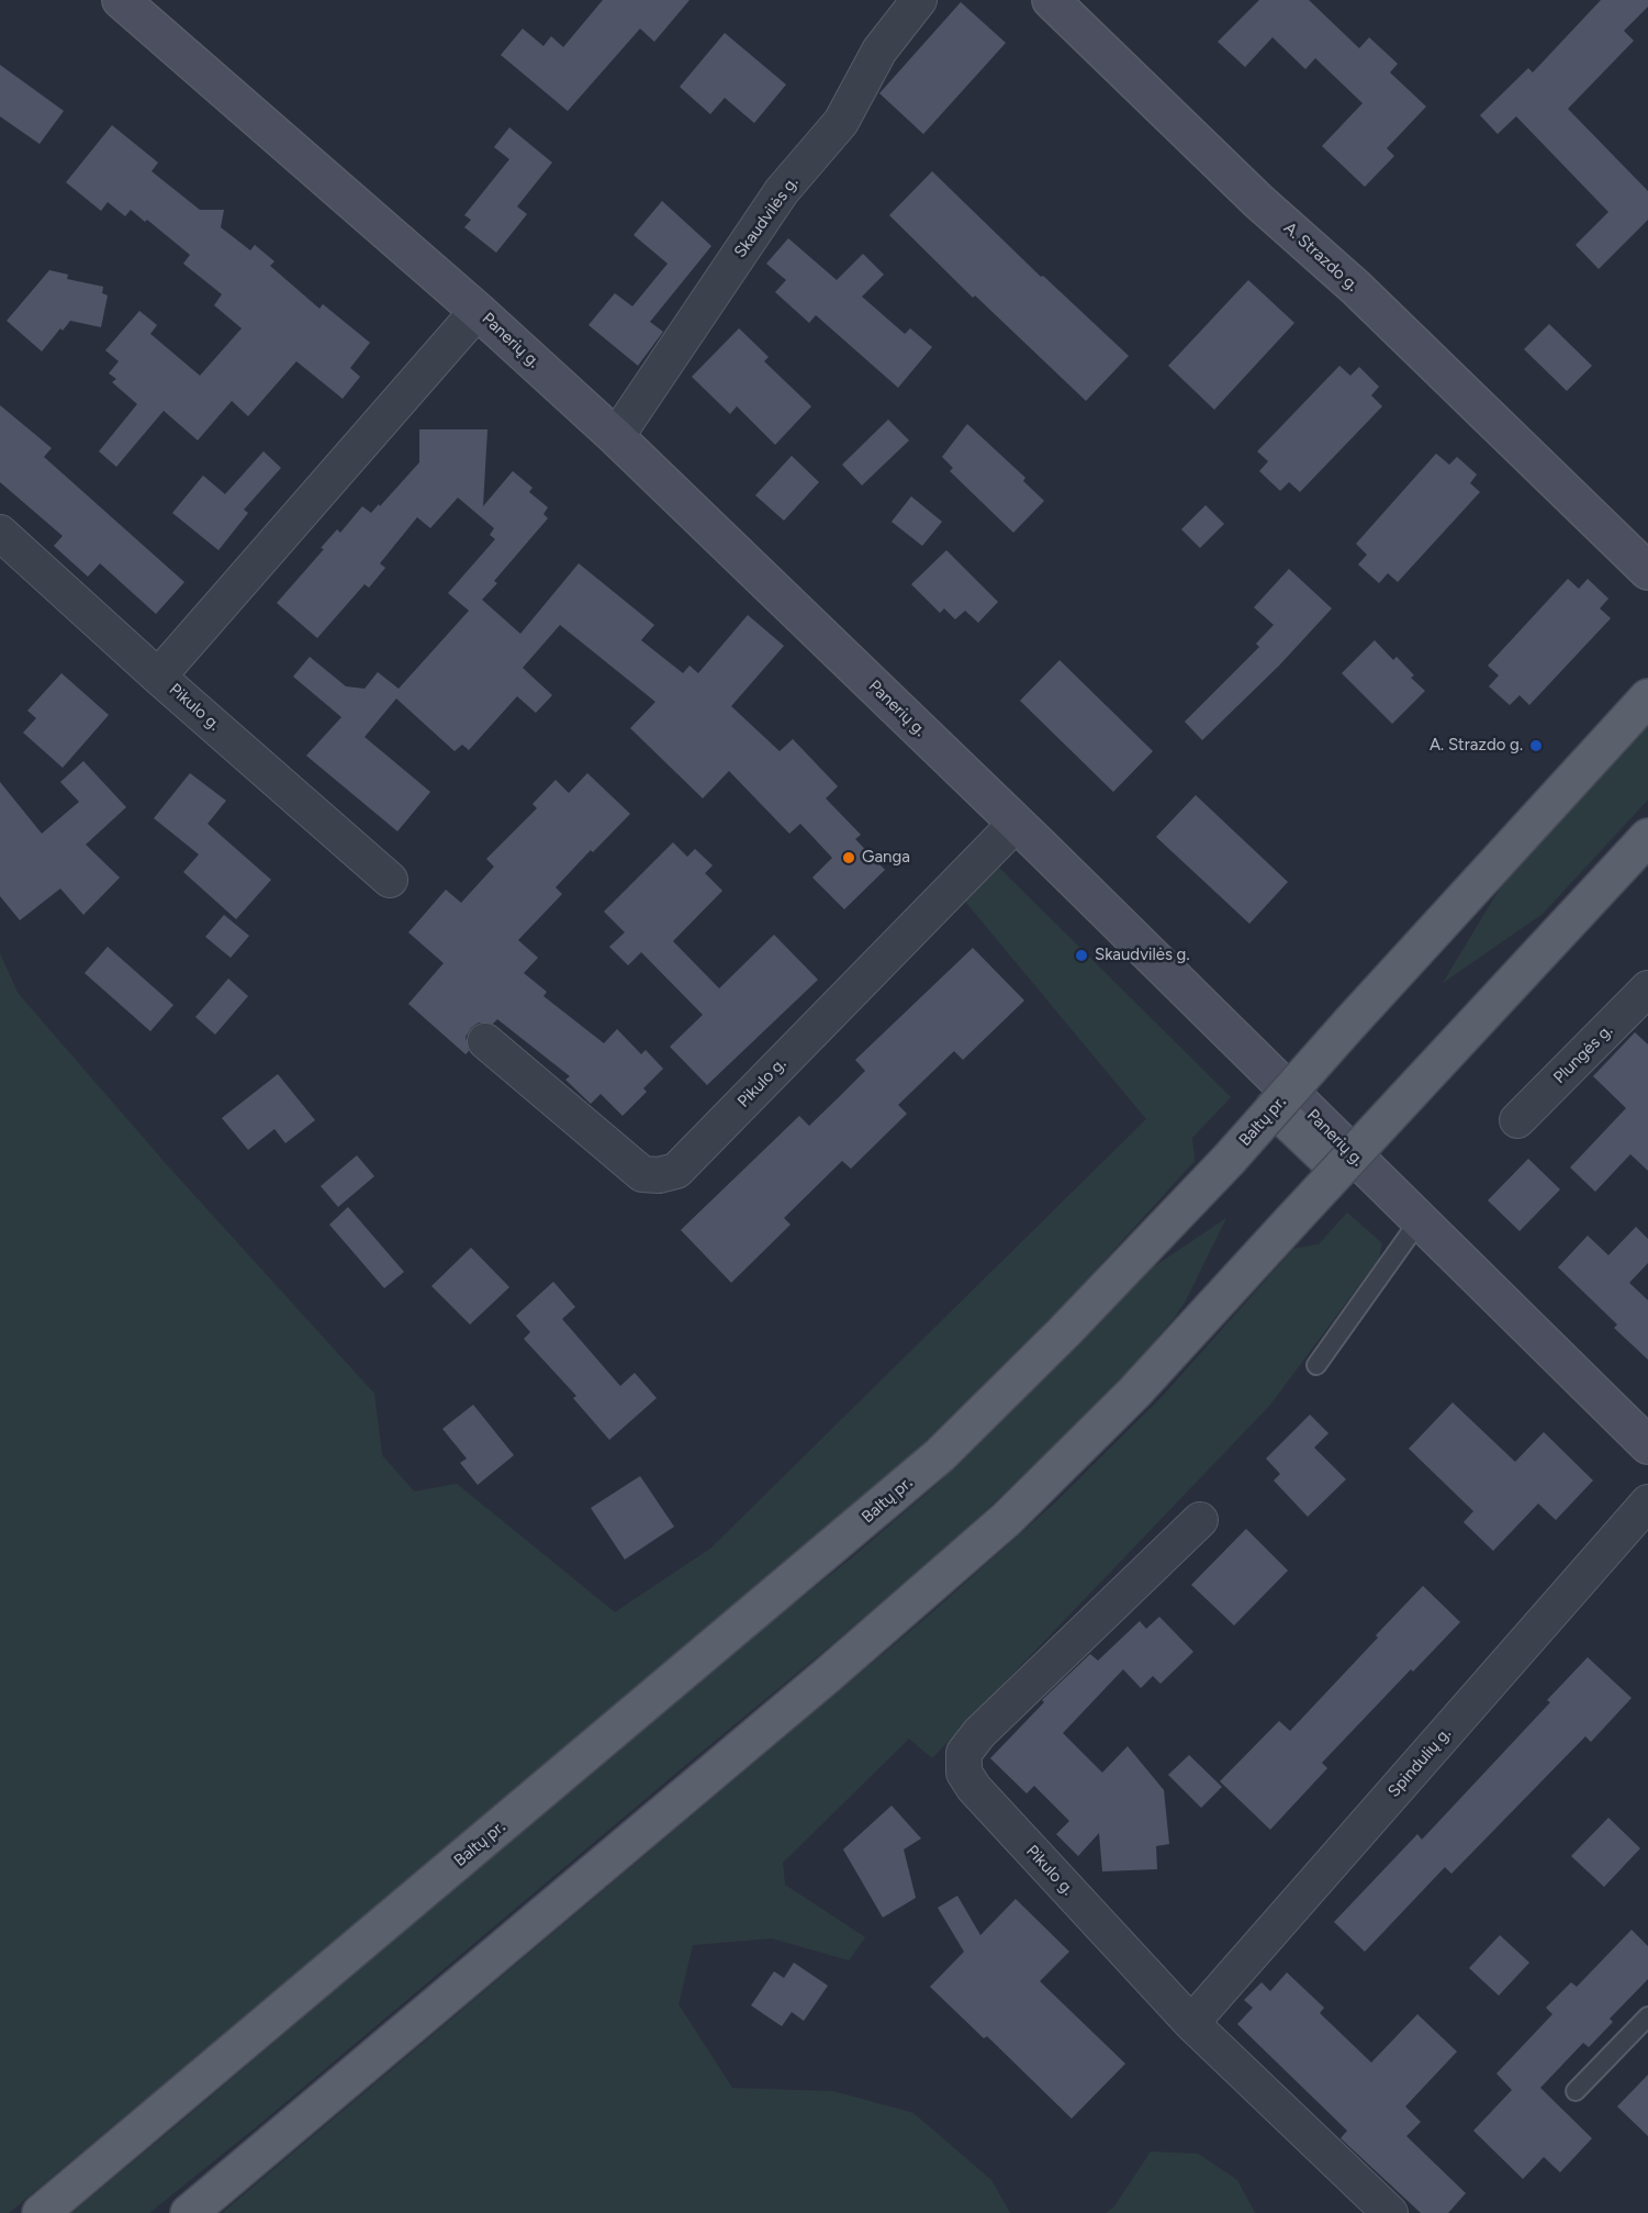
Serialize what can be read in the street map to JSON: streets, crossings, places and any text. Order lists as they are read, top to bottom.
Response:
{
  "streets": {
    "main road": ["A. Strazdo g.", "Panerių g.", "Baltų pr."],
    "street": [
      "Skaudvilės g.",
      "Pikulo g.",
      "Plungės g.",
      "Spindulių g."
    ]
  },
  "crossings": [
    ["Skaudvilės g.", "Panerių g."],
    ["Panerių g.", "Pikulo g."],
    ["Pikulo g.", "Spindulių g."]
  ],
  "places": ["A. Strazdo g.", "Ganga", "Skaudvilės g."]
}
